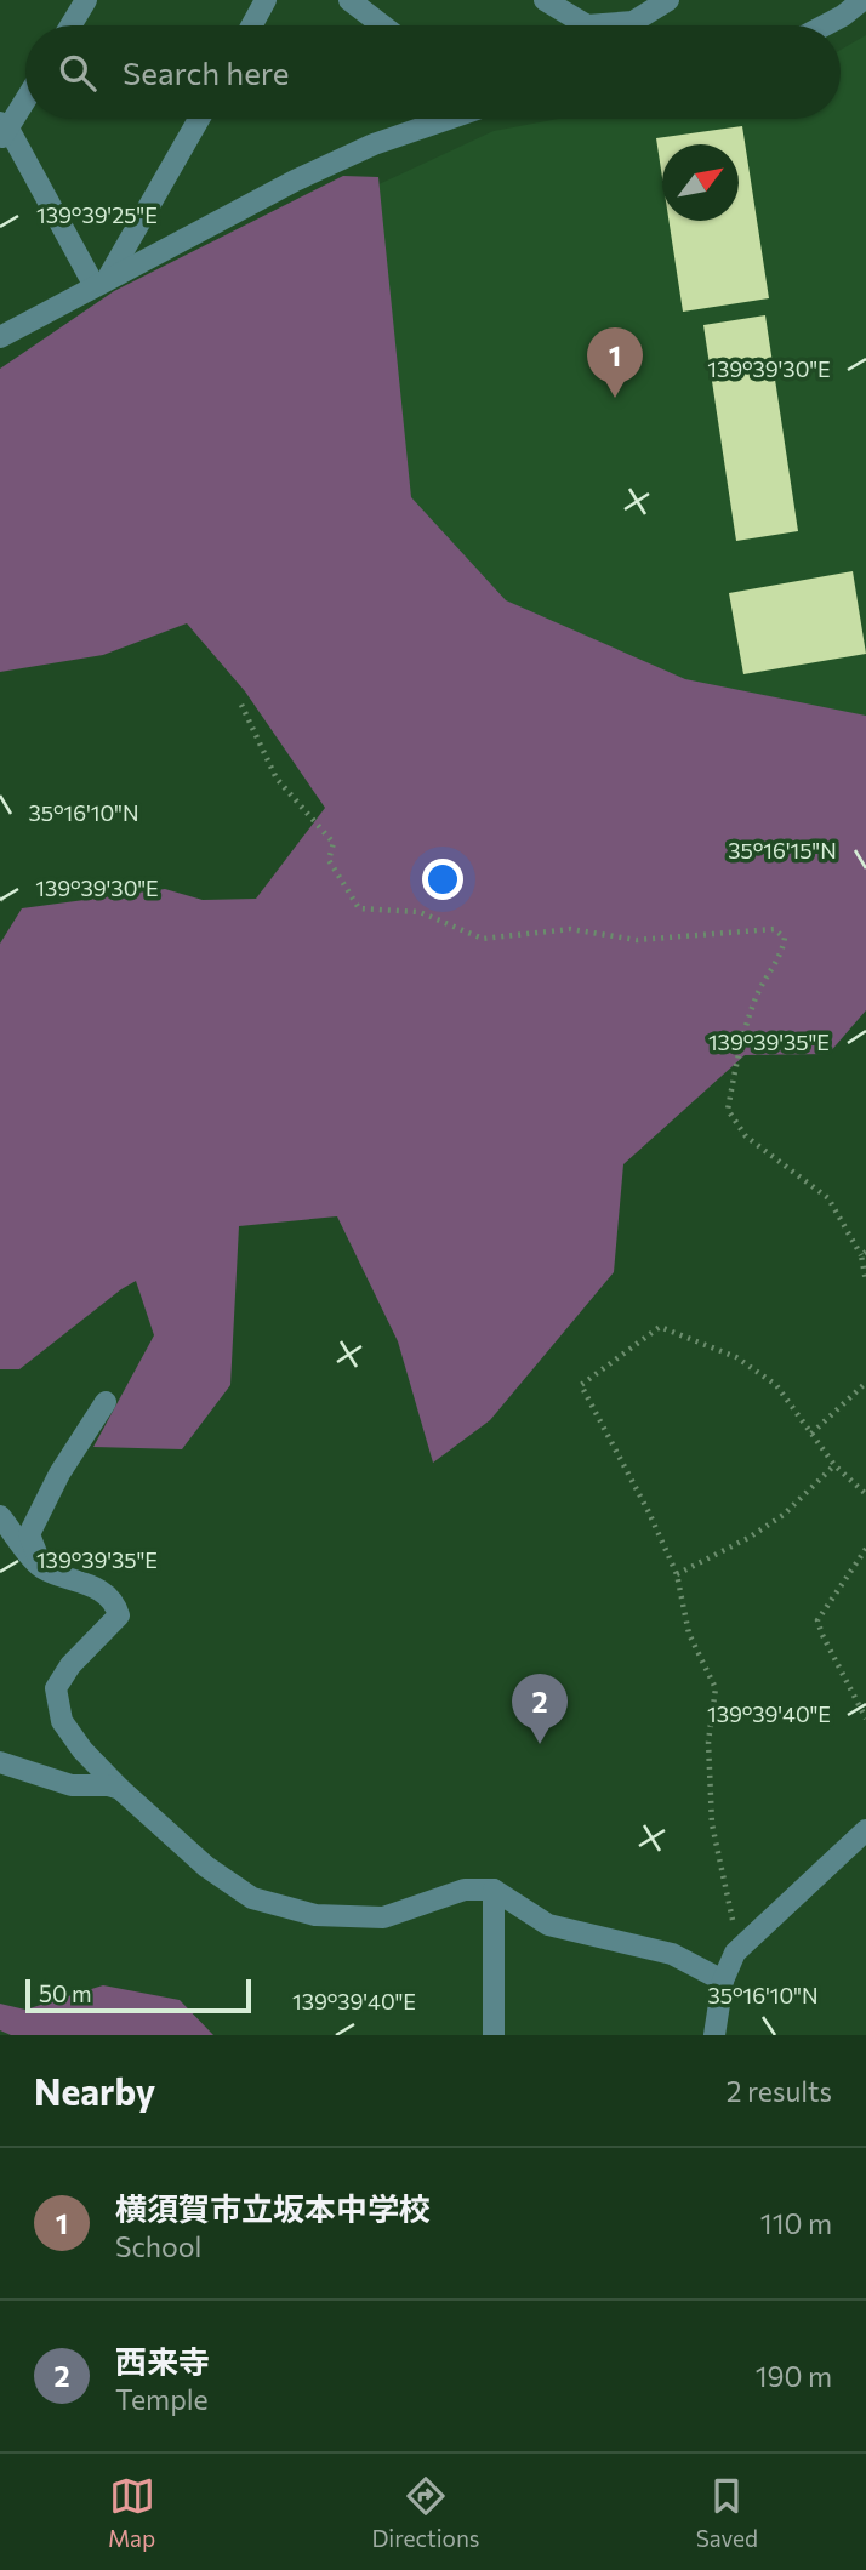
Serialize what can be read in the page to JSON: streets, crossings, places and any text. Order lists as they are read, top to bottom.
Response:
{
  "scale_bar": "50 m",
  "north": "top right",
  "page": {
    "search": "Search here",
    "pins": ["1", "2"],
    "scale": "50 m",
    "heading": ["Nearby", "2 results"],
    "list": [
      {
        "mark": "1",
        "name": "横須賀市立坂本中学校",
        "note": "School",
        "value": "110 m"
      },
      {
        "mark": "2",
        "name": "西来寺",
        "note": "Temple",
        "value": "190 m"
      }
    ],
    "nav": ["Map", "Directions", "Saved"]
  },
  "coordinates": [
    "139°39'25\"E",
    "139°39'30\"E",
    "35°16'10\"N",
    "35°16'15\"N",
    "139°39'35\"E",
    "139°39'40\"E"
  ]
}
